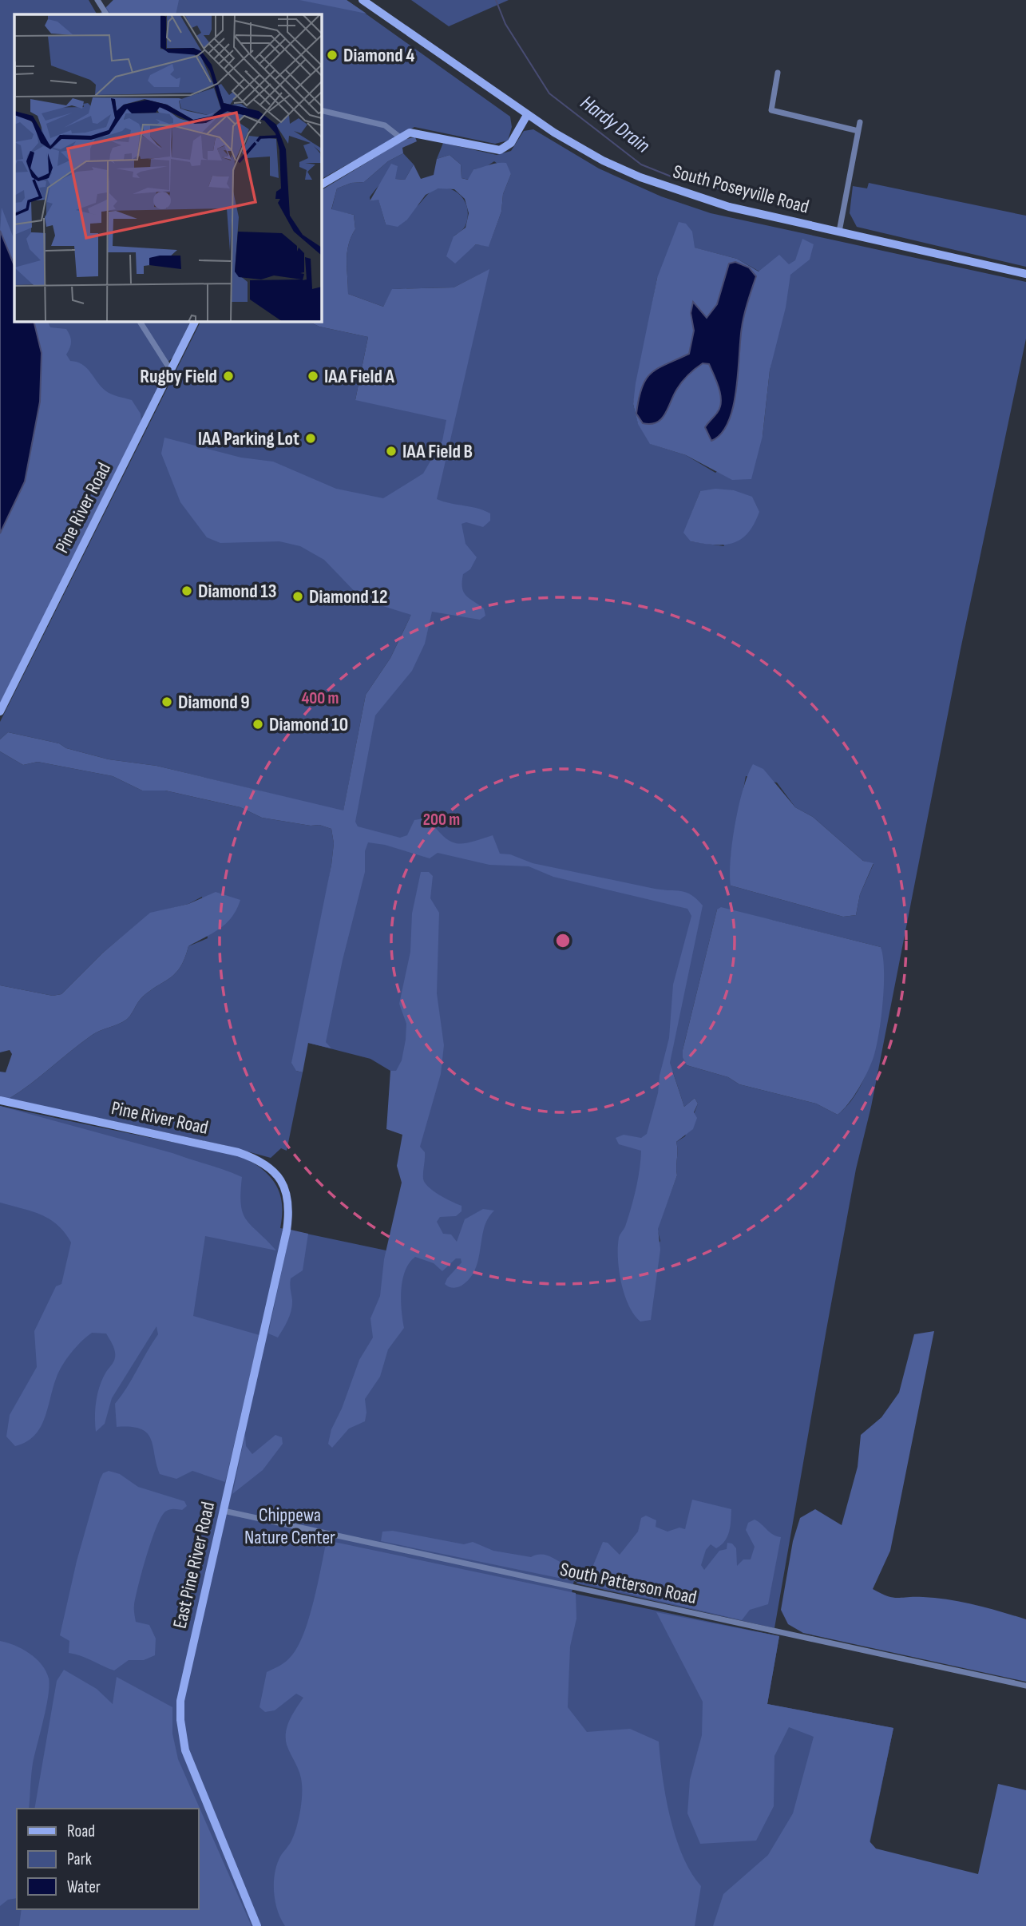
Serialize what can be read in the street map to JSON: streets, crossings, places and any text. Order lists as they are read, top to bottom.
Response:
{
  "streets": {
    "street": [
      "South Poseyville Road",
      "Pine River Road",
      "East Pine River Road",
      "South Patterson Road"
    ]
  },
  "crossings": [
    ["Pine River Road", "East Pine River Road"],
    ["East Pine River Road", "South Patterson Road"]
  ],
  "water": ["Hardy Drain"],
  "parks": ["Chippewa Nature Center"],
  "places": [
    "Diamond 4",
    "Rugby Field",
    "IAA Field A",
    "IAA Parking Lot",
    "IAA Field B",
    "Diamond 13",
    "Diamond 12",
    "Diamond 9",
    "Diamond 10"
  ],
  "legend": ["Road", "Park", "Water"],
  "rings": ["400 m", "200 m"]
}
